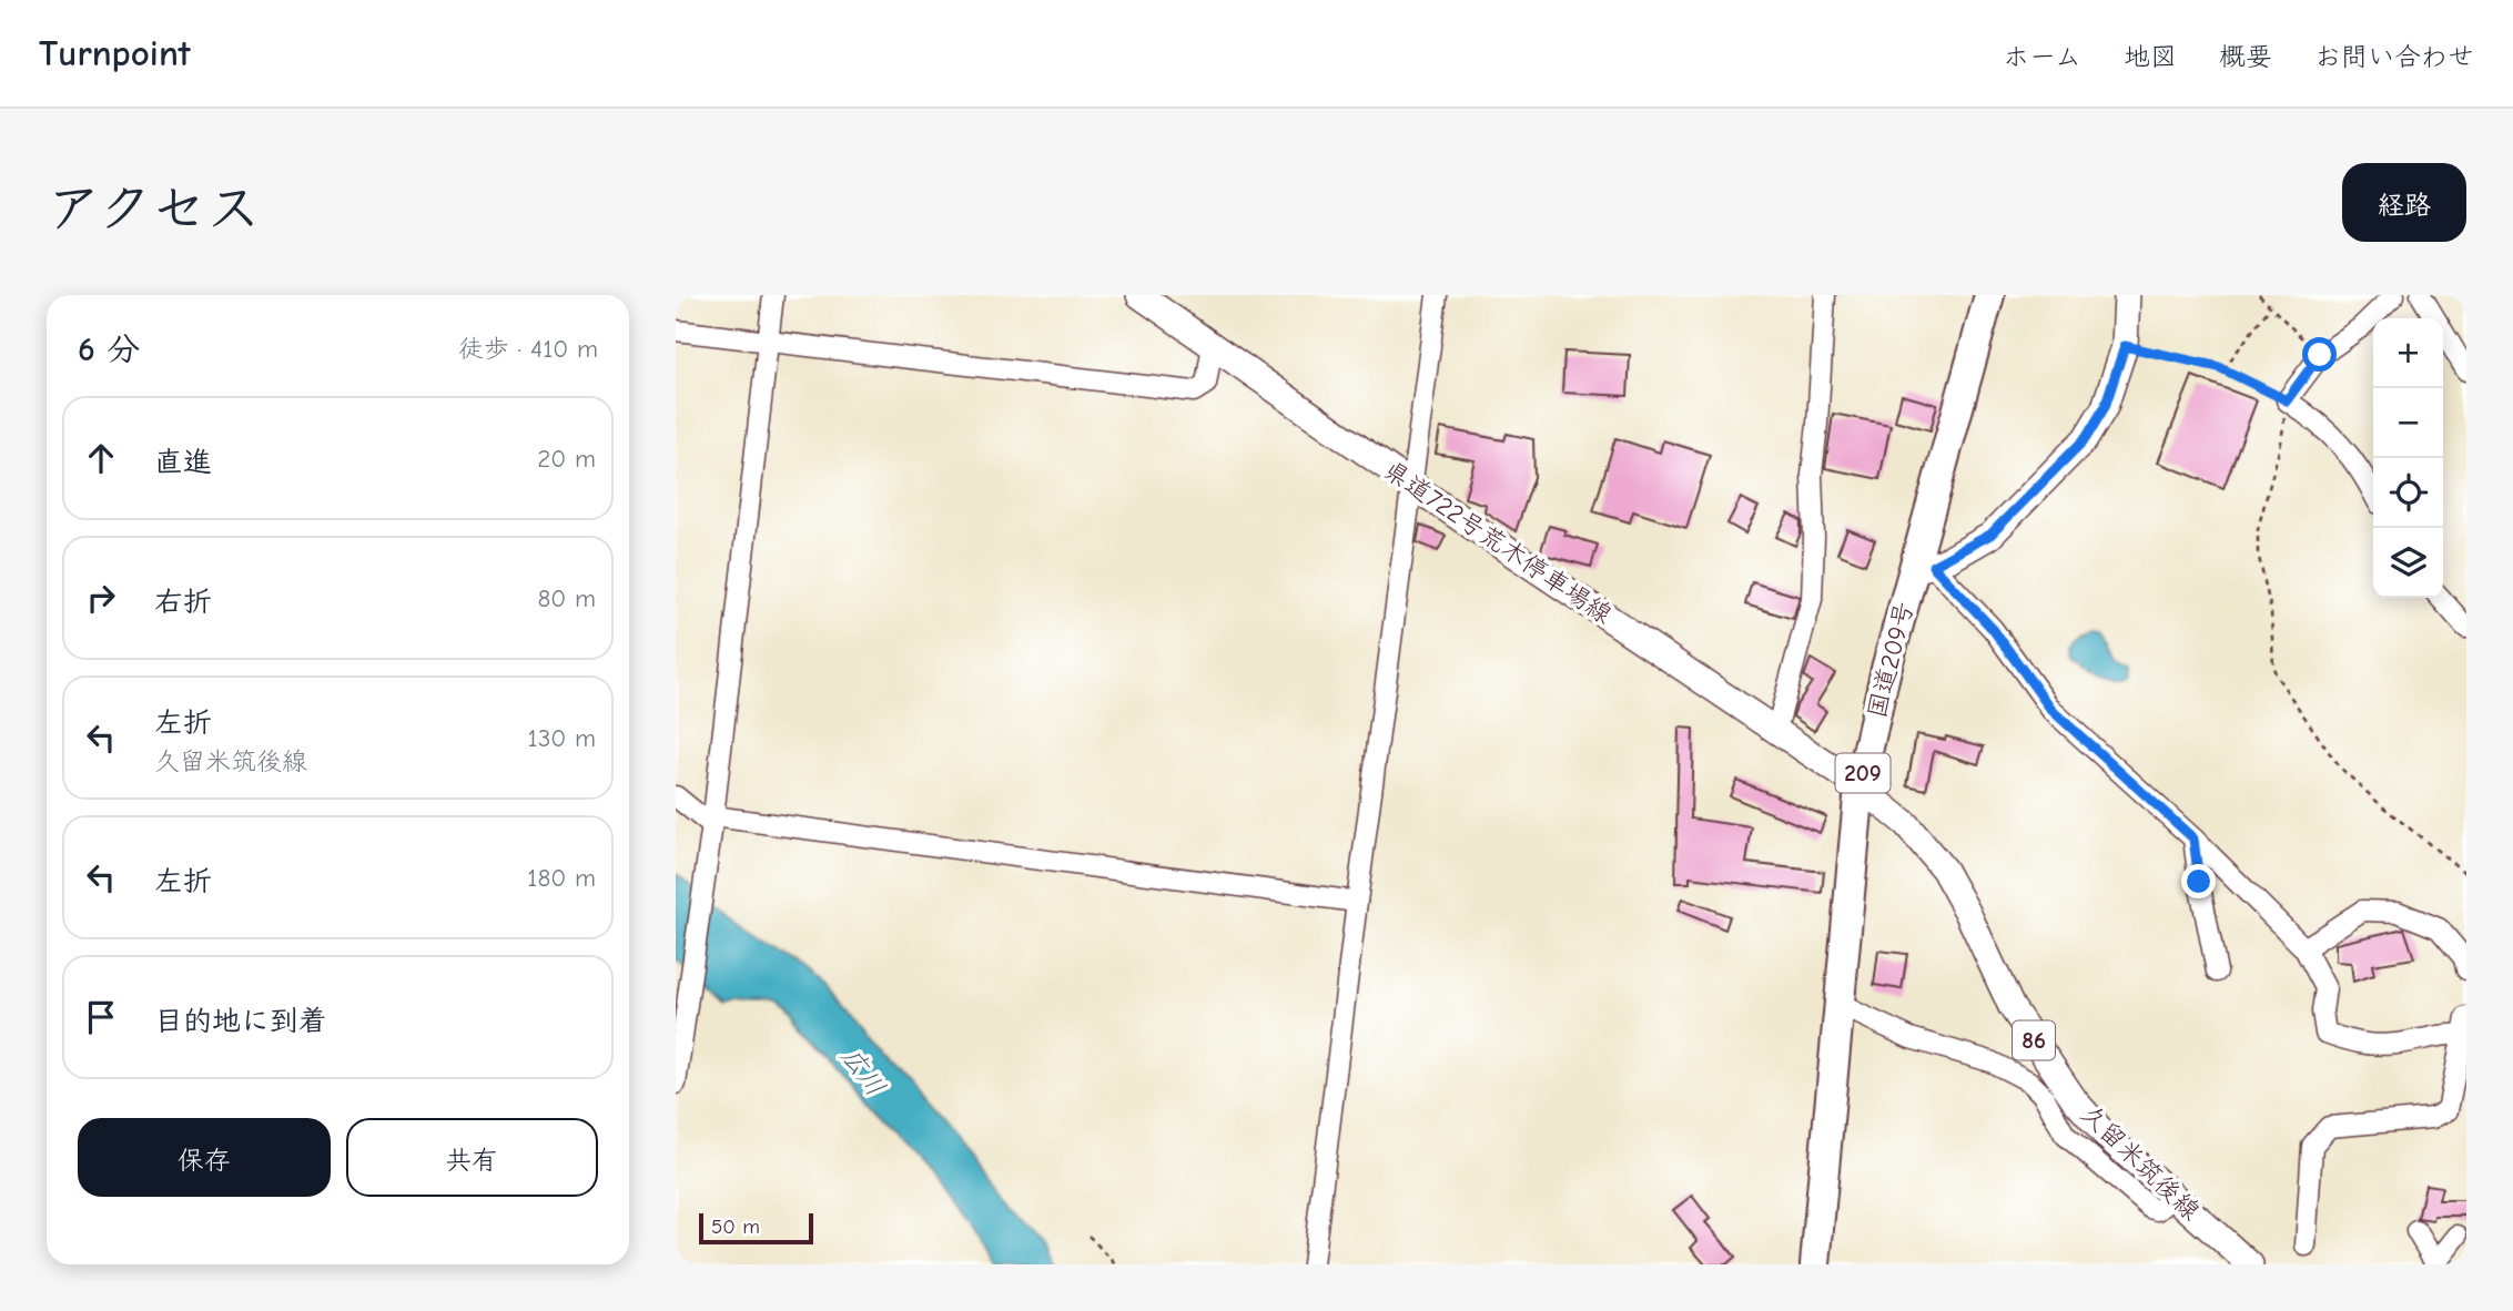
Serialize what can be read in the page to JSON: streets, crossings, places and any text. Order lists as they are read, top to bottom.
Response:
{
  "streets": {
    "highway": ["国道209号", "209"],
    "main road": ["県道722号荒木停車場線", "86", "久留米筑後線"]
  },
  "crossings": [
    ["県道722号荒木停車場線", "国道209号"],
    ["県道722号荒木停車場線", "久留米筑後線"],
    ["国道209号", "久留米筑後線"]
  ],
  "water": ["広川"],
  "scale_bar": "50 m",
  "page": {
    "header": "Turnpoint",
    "nav": [
      "ホーム",
      "地図",
      "概要",
      "お問い合わせ"
    ],
    "title": "アクセス",
    "buttons": [
      "経路",
      ["保存", "共有"]
    ],
    "heading": ["6 分", "徒歩 · 410 m"],
    "map_buttons": ["+", "−"],
    "list": [
      ["直進", "20 m"],
      ["右折", "80 m"],
      ["左折", "久留米筑後線", "130 m"],
      ["左折", "180 m"],
      "目的地に到着"
    ],
    "scale": "50 m"
  }
}
